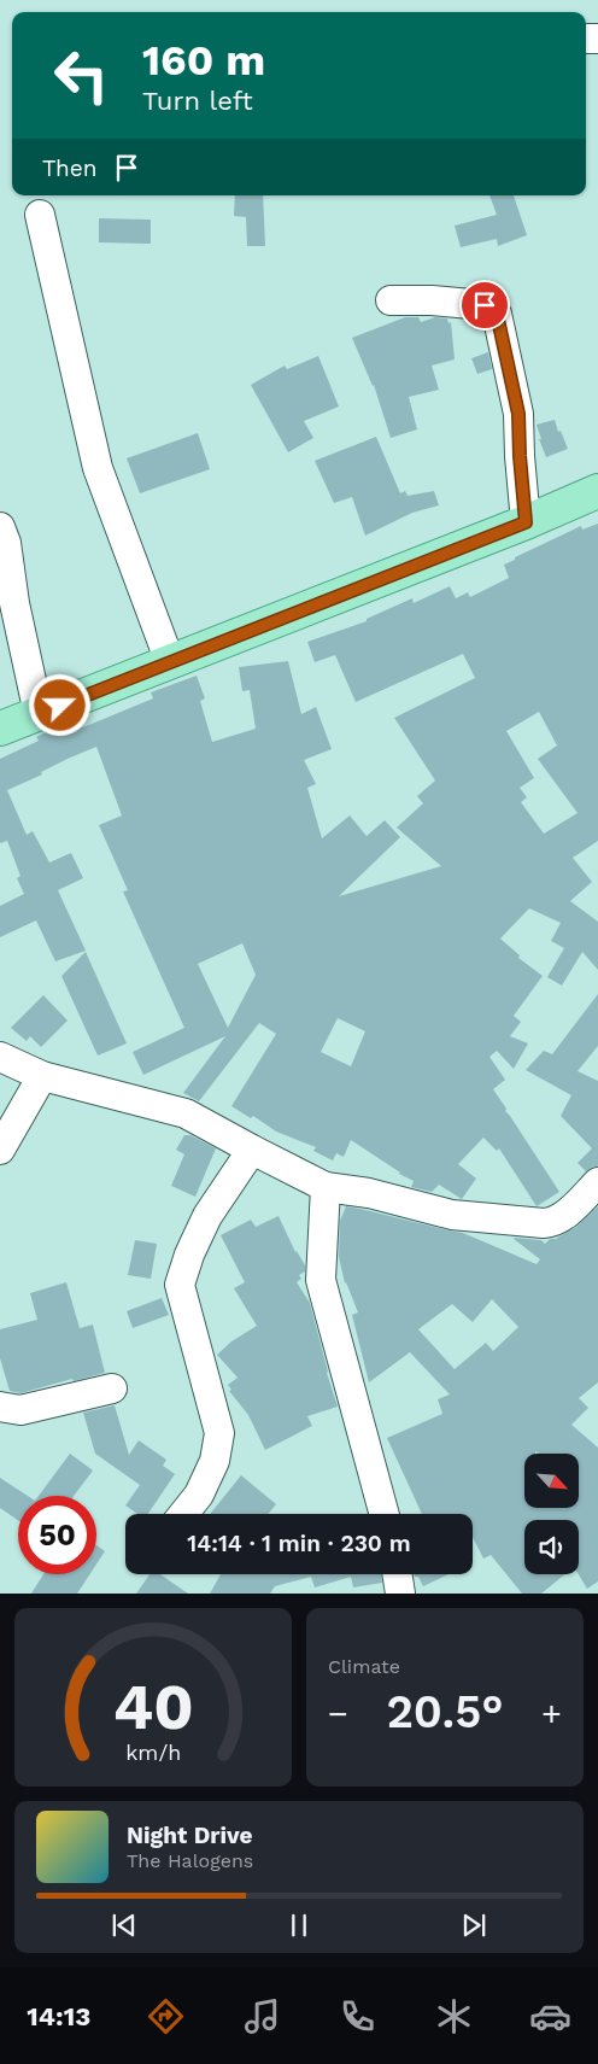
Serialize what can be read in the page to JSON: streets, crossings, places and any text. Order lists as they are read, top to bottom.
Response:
{
  "north": "bottom right",
  "page": {
    "turn": ["160 m", "Turn left"],
    "then": "Then",
    "limit": "50",
    "trip": "14:14 · 1 min · 230 m",
    "tile": "Climate",
    "heat": ["−", "20.5°", "+"],
    "song": ["Night Drive", "The Halogens"],
    "tabs": "14:13",
    "gauge": ["40", "km/h"]
  }
}
